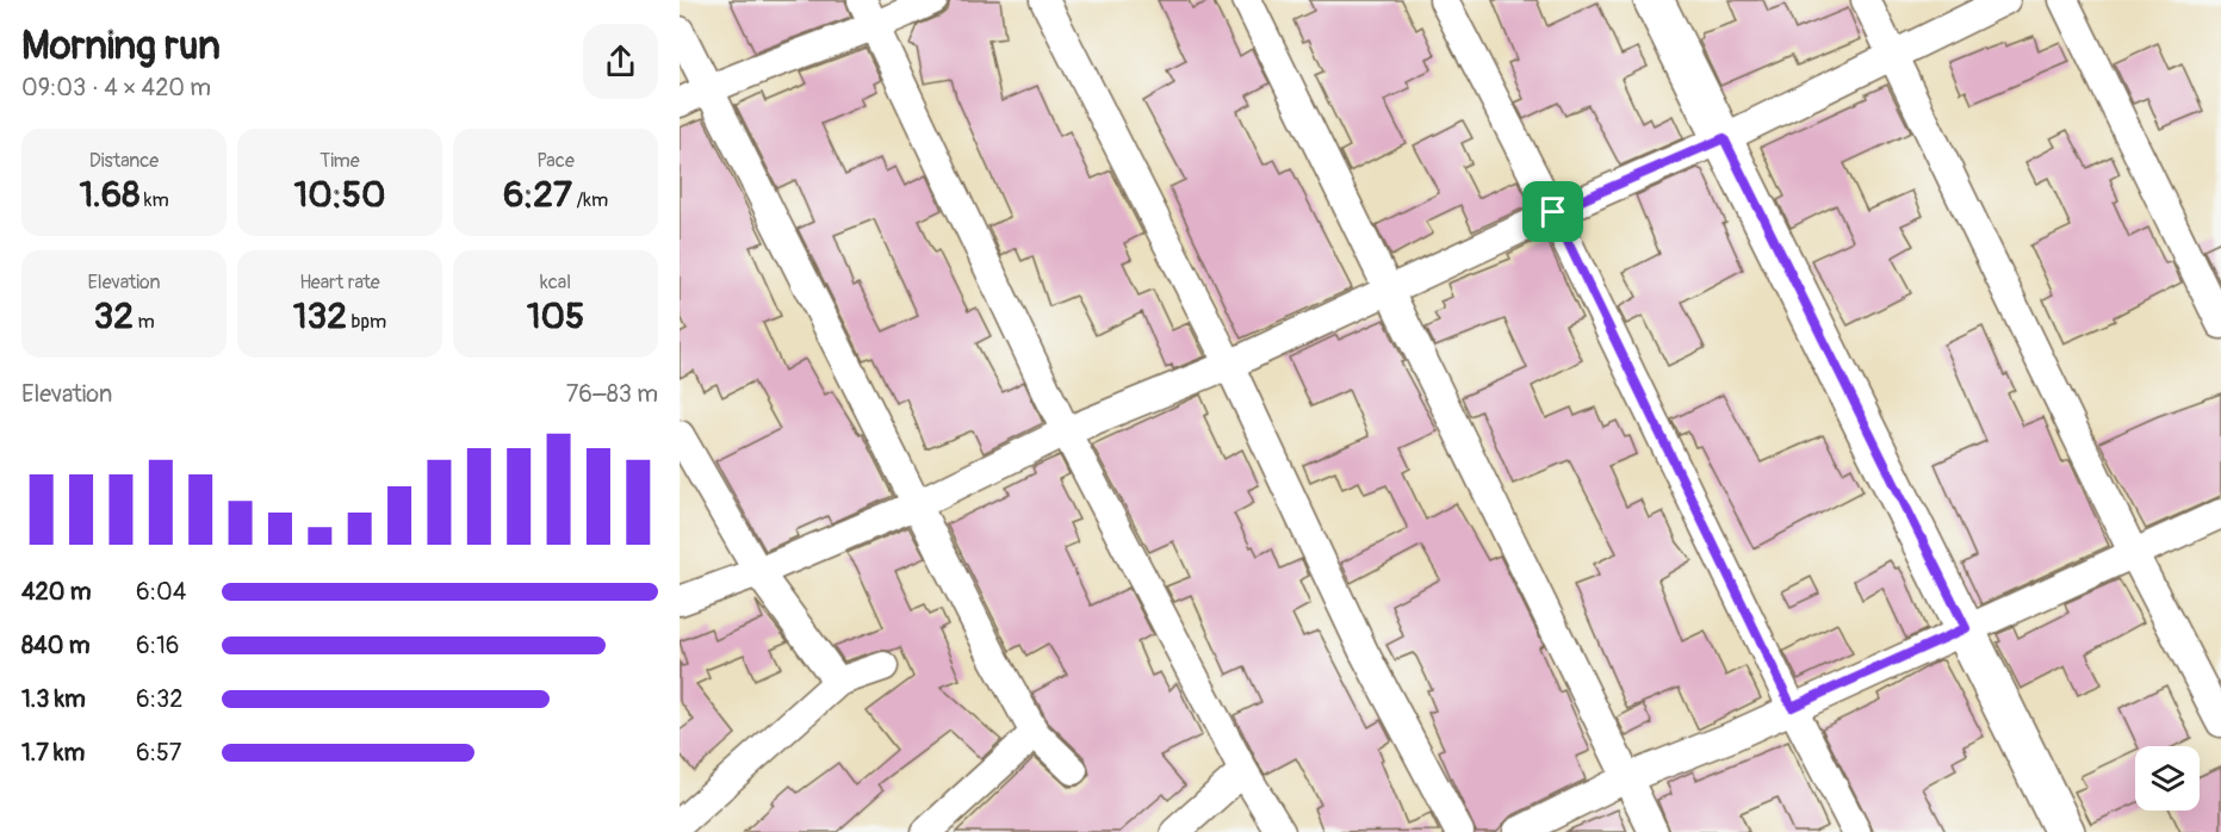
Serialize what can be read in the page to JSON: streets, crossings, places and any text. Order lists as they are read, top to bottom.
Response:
{
  "page": {
    "heading": ["Morning run", "09:03 · 4 × 420 m"],
    "stats": [
      ["Distance", "1.68 km"],
      ["Time", "10:50"],
      ["Pace", "6:27 /km"],
      ["Elevation", "32 m"],
      ["Heart rate", "132 bpm"],
      ["kcal", "105"]
    ],
    "chart": ["Elevation", "76–83 m"],
    "list": [
      {
        "name": "420 m",
        "note": "6:04"
      },
      {
        "name": "840 m",
        "note": "6:16"
      },
      {
        "name": "1.3 km",
        "note": "6:32"
      },
      {
        "name": "1.7 km",
        "note": "6:57"
      }
    ]
  }
}
